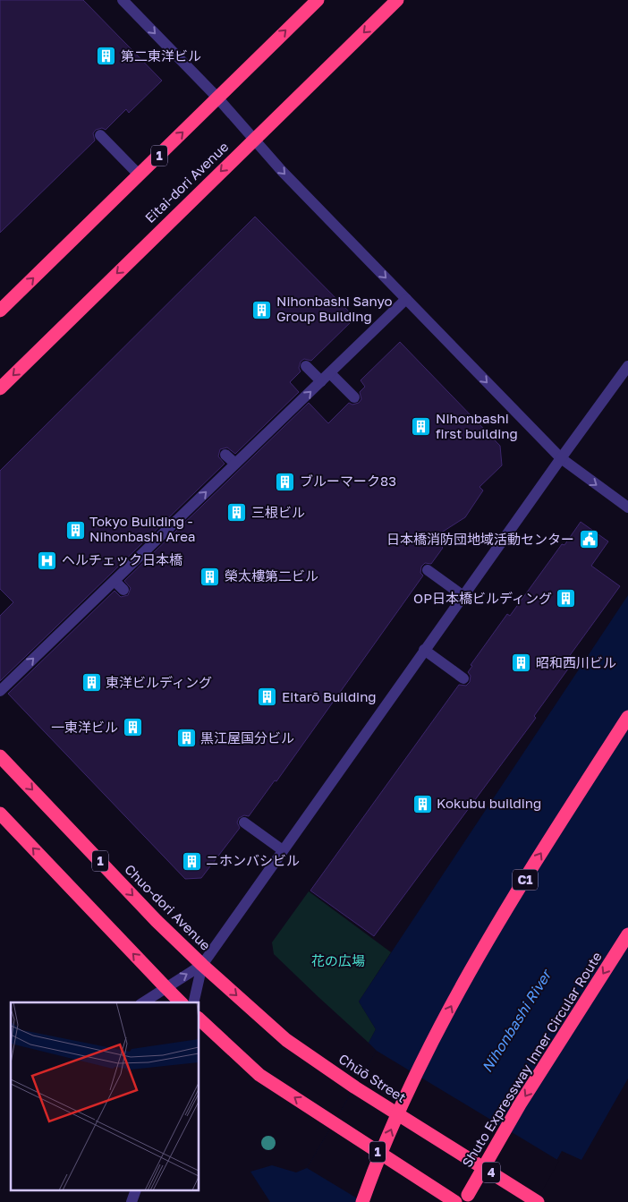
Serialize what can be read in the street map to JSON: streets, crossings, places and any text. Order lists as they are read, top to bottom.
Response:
{
  "streets": {
    "highway": [
      "1",
      "Eitai-dori Avenue",
      "C1",
      "Chuo-dori Avenue",
      "Shuto Expressway Inner Circular Route",
      "Chūō Street",
      "4"
    ]
  },
  "crossings": [
    ["Chuo-dori Avenue", "Chūō Street"]
  ],
  "water": ["Nihonbashi River"],
  "parks": ["花の広場"],
  "places": {
    "building": [
      "第二東洋ビル",
      "Nihonbashi Sanyo Group Building",
      "Nihonbashi first building",
      "ブルーマーク83",
      "三根ビル",
      "Tokyo Building - Nihonbashi Area",
      "榮太樓第二ビル",
      "OP日本橋ビルディング",
      "昭和西川ビル",
      "東洋ビルディング",
      "Eitarō Building",
      "一東洋ビル",
      "黒江屋国分ビル",
      "Kokubu building",
      "ニホンバシビル"
    ],
    "public building": ["日本橋消防団地域活動センター"],
    "hospital": ["ヘルチェック日本橋"]
  }
}
